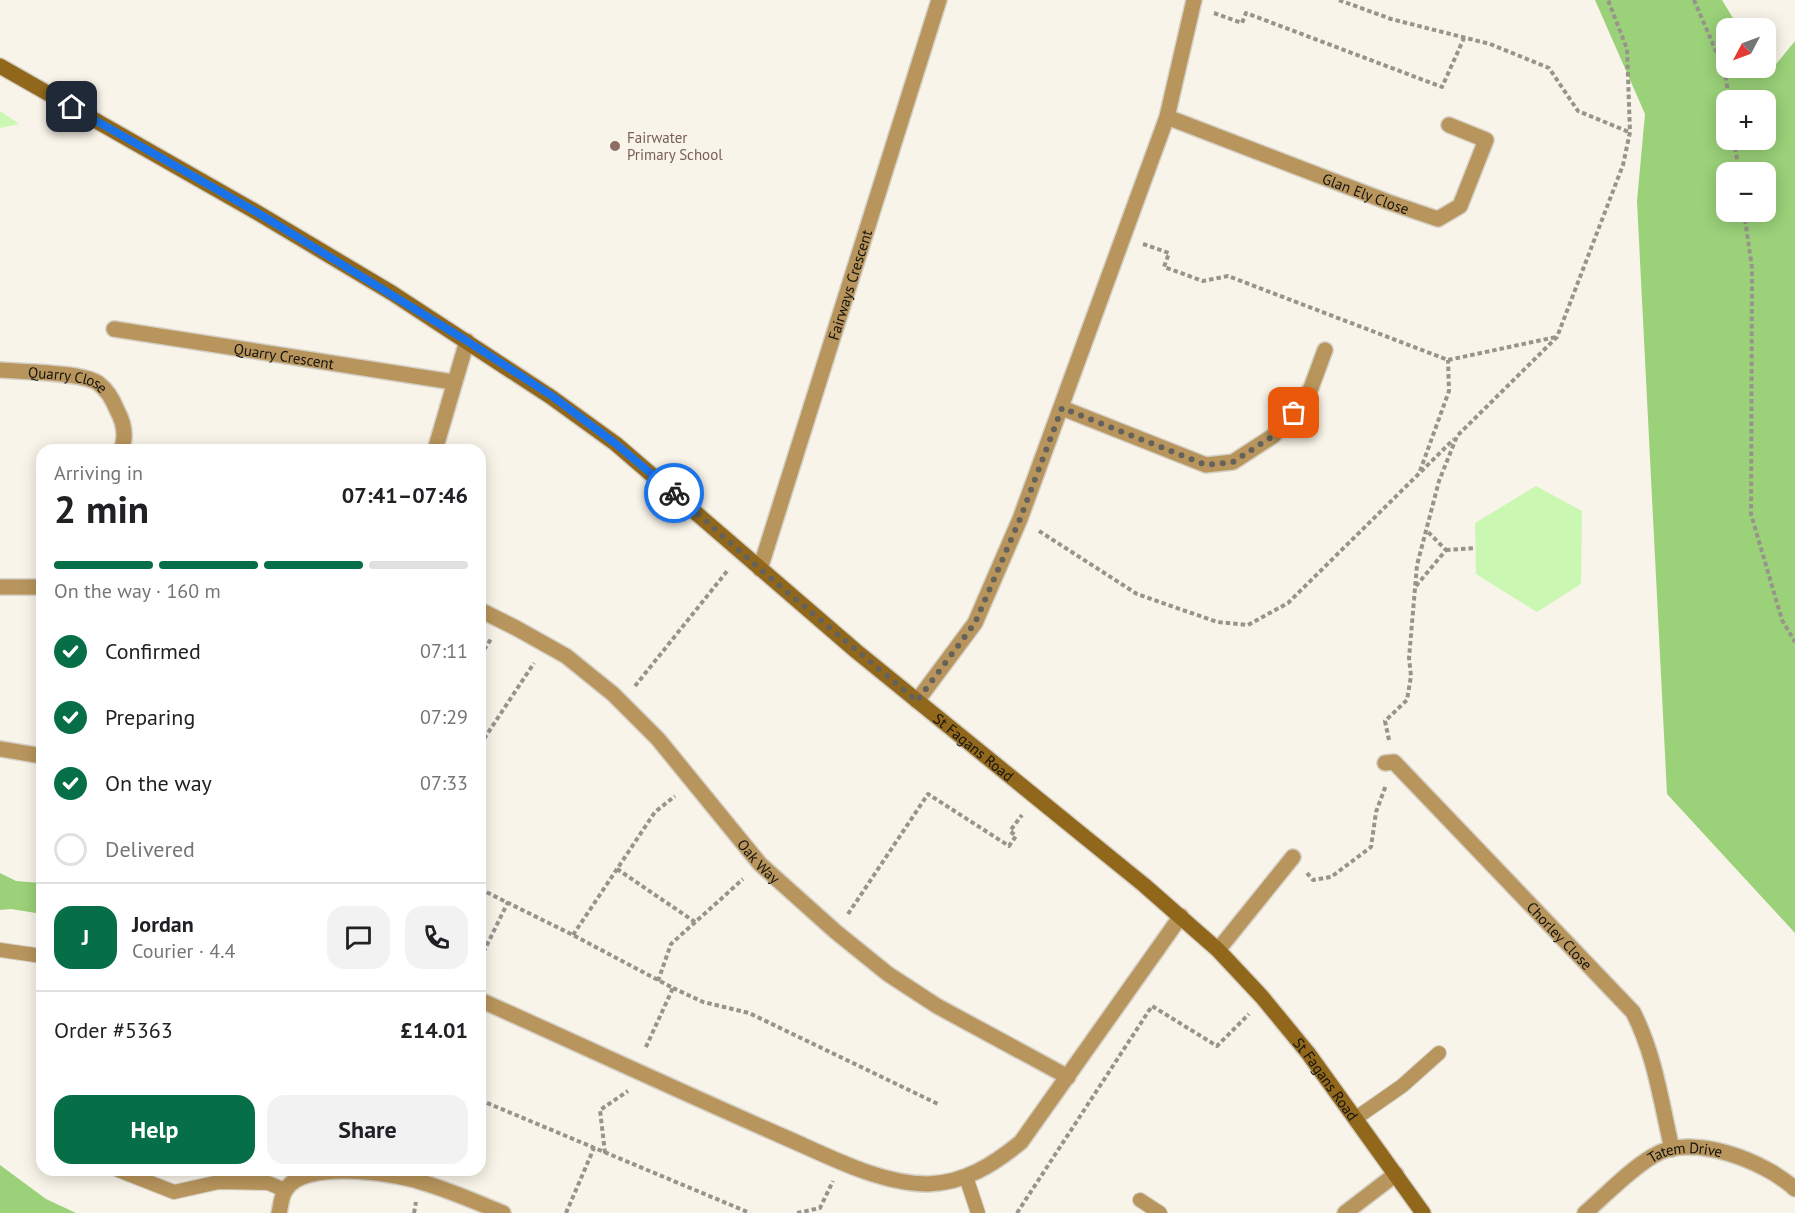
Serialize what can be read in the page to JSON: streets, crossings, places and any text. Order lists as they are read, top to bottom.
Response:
{
  "streets": {
    "street": [
      "Glan Ely Close",
      "Fairways Crescent",
      "Quarry Crescent",
      "Quarry Close",
      "St Fagans Road",
      "Oak Way",
      "Chorley Close",
      "Tatem Drive"
    ]
  },
  "crossings": [
    ["Fairways Crescent", "St Fagans Road"],
    ["Chorley Close", "Tatem Drive"]
  ],
  "places": ["Fairwater Primary School"],
  "north": "bottom left",
  "page": {
    "map_buttons": ["+", "−"],
    "heading": ["2 min", "Arriving in", "07:41–07:46"],
    "panel": [
      "Jordan",
      "Courier · 4.4",
      "Order #5363",
      "£14.01"
    ],
    "bar": "On the way · 160 m",
    "list": [
      ["Confirmed", "07:11"],
      ["Preparing", "07:29"],
      ["On the way", "07:33"],
      "Delivered"
    ],
    "round": "J",
    "buttons": ["Help", "Share"]
  }
}
